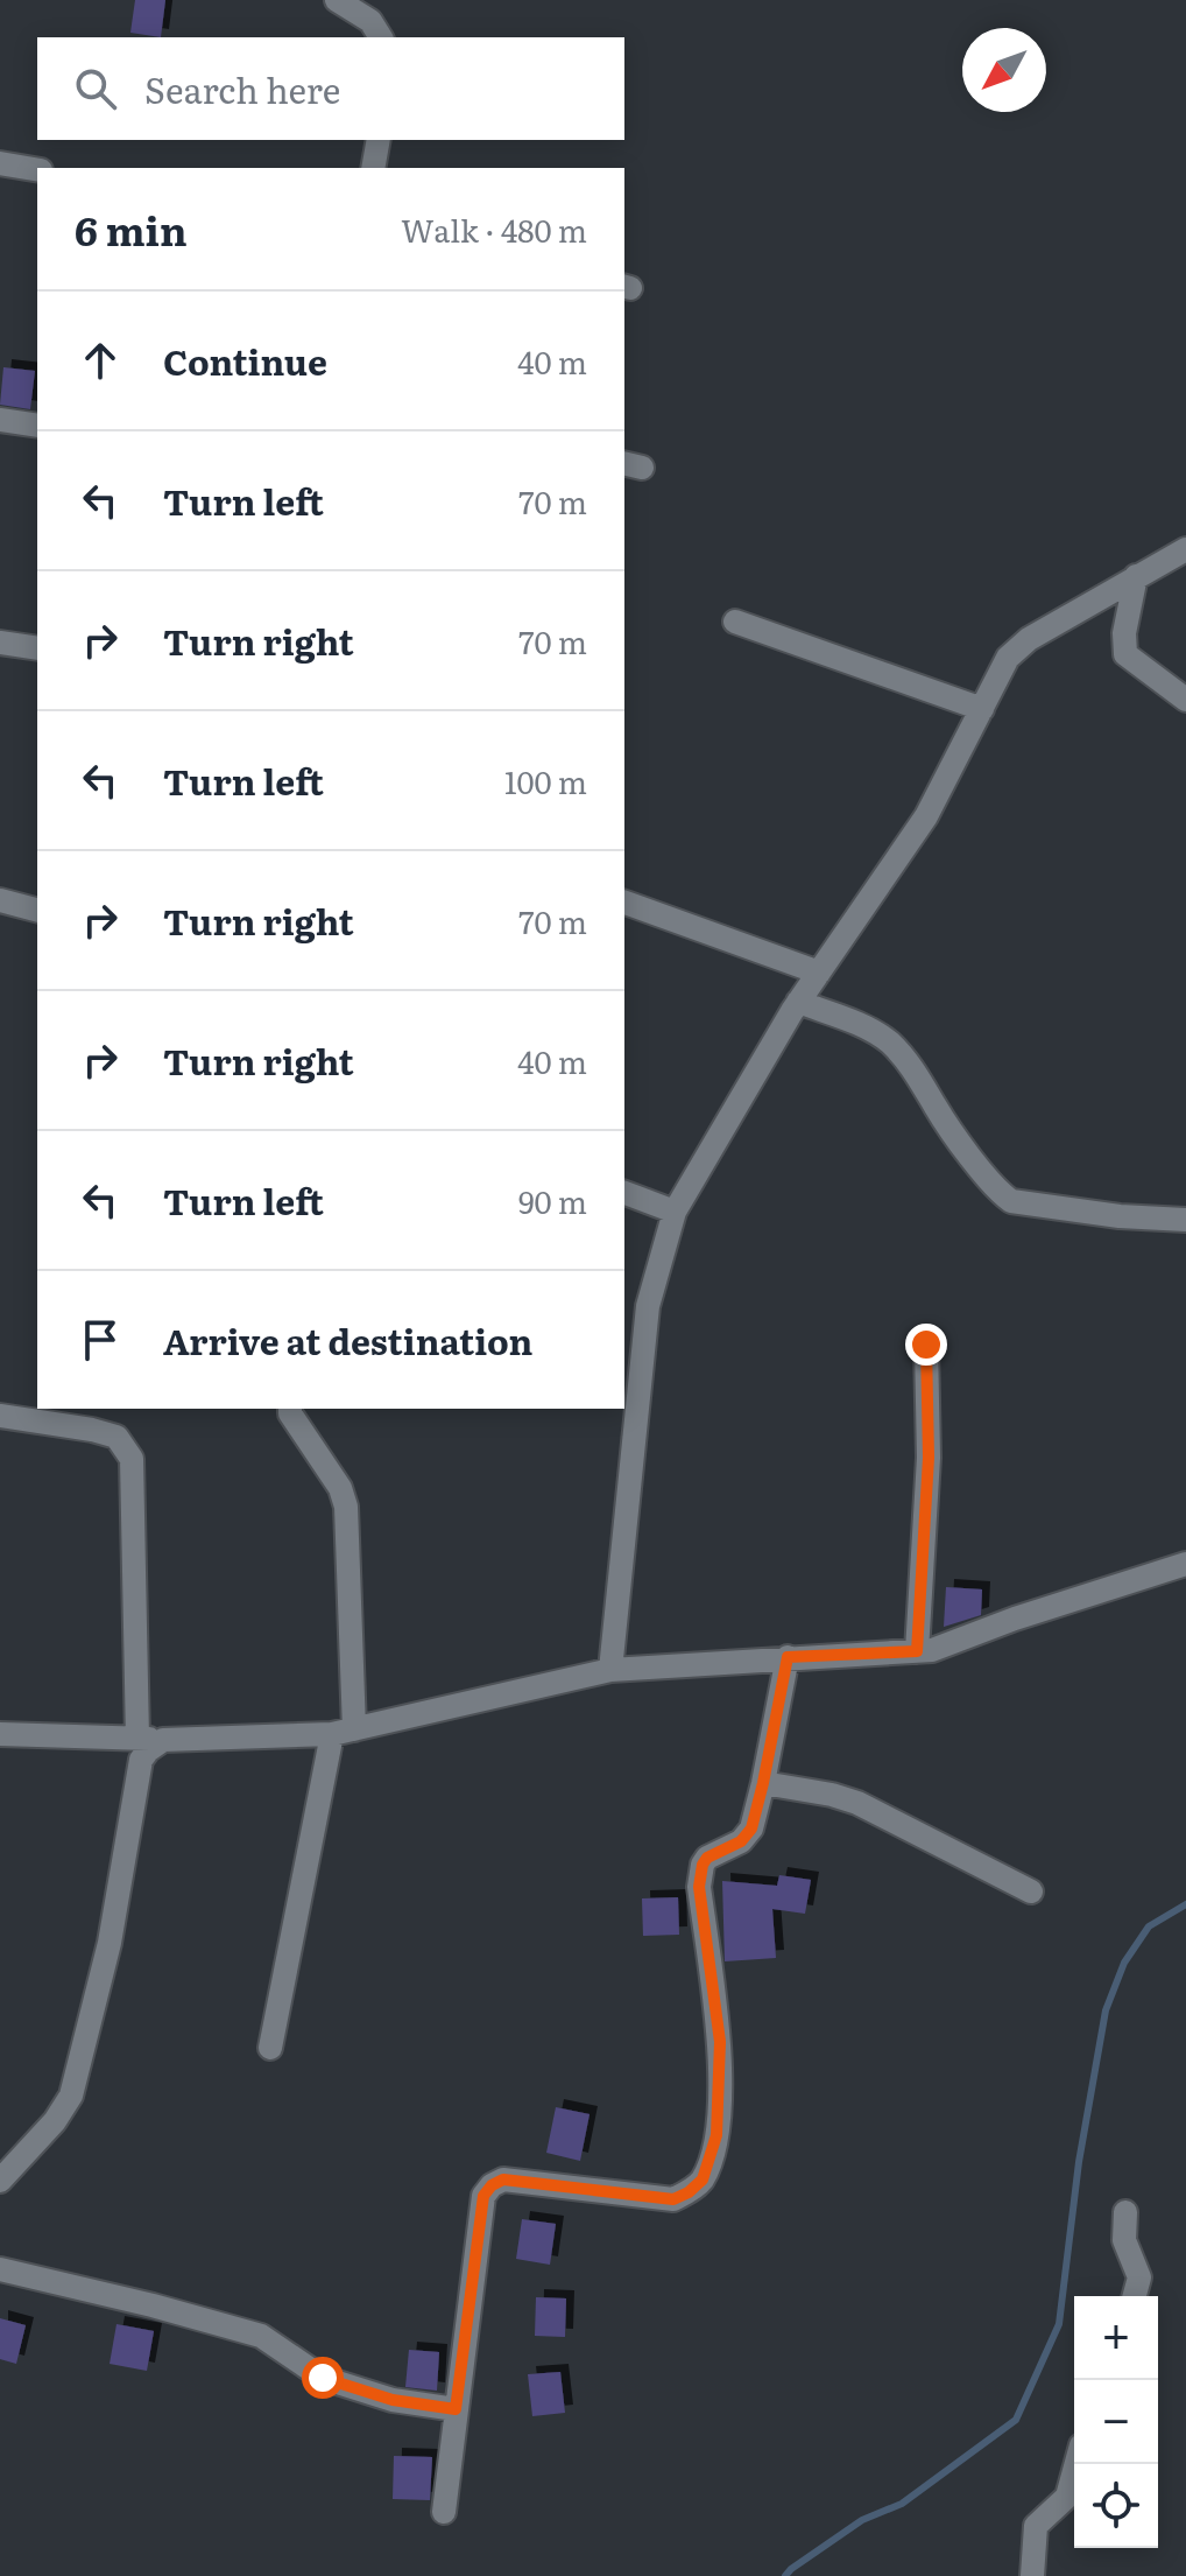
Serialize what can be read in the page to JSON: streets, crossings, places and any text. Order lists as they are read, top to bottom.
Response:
{
  "north": "bottom left",
  "page": {
    "search": "Search here",
    "heading": ["6 min", "Walk · 480 m"],
    "list": [
      ["Continue", "40 m"],
      ["Turn left", "70 m"],
      ["Turn right", "70 m"],
      ["Turn left", "100 m"],
      ["Turn right", "70 m"],
      ["Turn right", "40 m"],
      ["Turn left", "90 m"],
      "Arrive at destination"
    ],
    "map_buttons": ["+", "−"]
  }
}
